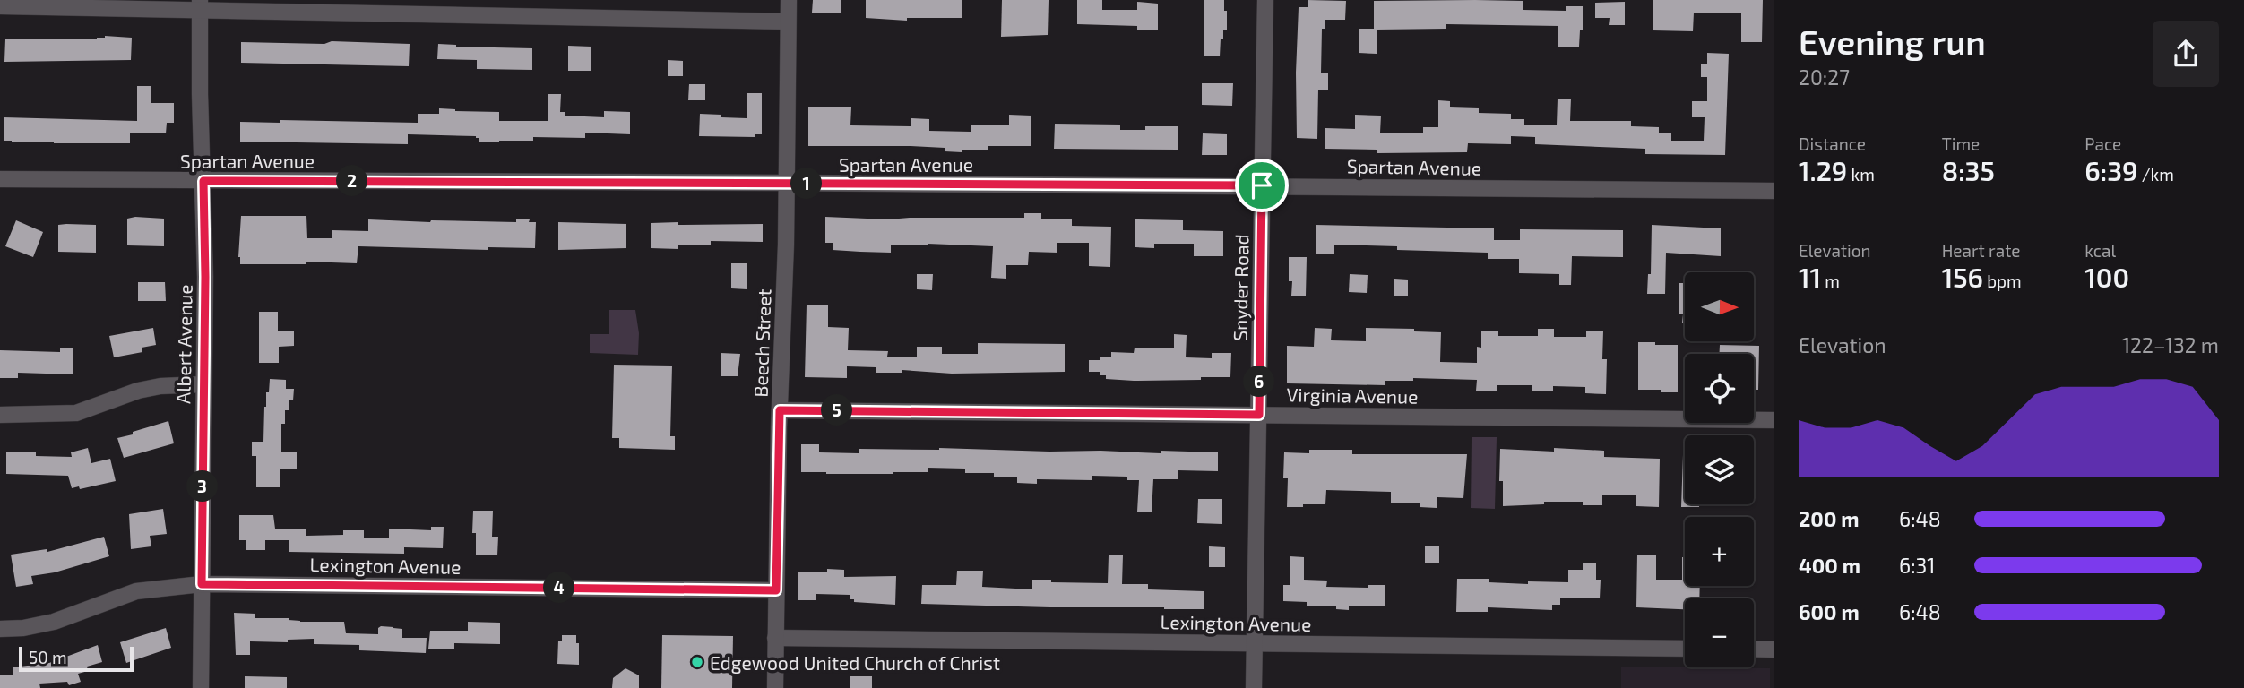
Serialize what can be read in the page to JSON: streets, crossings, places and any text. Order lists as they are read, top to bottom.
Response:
{
  "streets": {
    "street": [
      "Spartan Avenue",
      "Snyder Road",
      "Beech Street",
      "Albert Avenue",
      "Virginia Avenue",
      "Lexington Avenue"
    ]
  },
  "crossings": [
    ["Spartan Avenue", "Snyder Road"],
    ["Spartan Avenue", "Beech Street"],
    ["Spartan Avenue", "Albert Avenue"],
    ["Snyder Road", "Virginia Avenue"],
    ["Snyder Road", "Lexington Avenue"],
    ["Beech Street", "Virginia Avenue"],
    ["Beech Street", "Lexington Avenue"],
    ["Albert Avenue", "Lexington Avenue"]
  ],
  "places": ["Edgewood United Church of Christ"],
  "scale_bar": "50 m",
  "north": "right",
  "page": {
    "heading": ["Evening run", "20:27"],
    "stats": [
      ["Distance", "1.29 km"],
      ["Time", "8:35"],
      ["Pace", "6:39 /km"],
      ["Elevation", "11 m"],
      ["Heart rate", "156 bpm"],
      ["kcal", "100"]
    ],
    "pins": [
      "2",
      "1",
      "6",
      "5",
      "3",
      "4"
    ],
    "map_buttons": ["+", "−"],
    "chart": ["Elevation", "122–132 m"],
    "list": [
      {
        "name": "200 m",
        "note": "6:48"
      },
      {
        "name": "400 m",
        "note": "6:31"
      },
      {
        "name": "600 m",
        "note": "6:48"
      }
    ],
    "scale": "50 m"
  }
}
